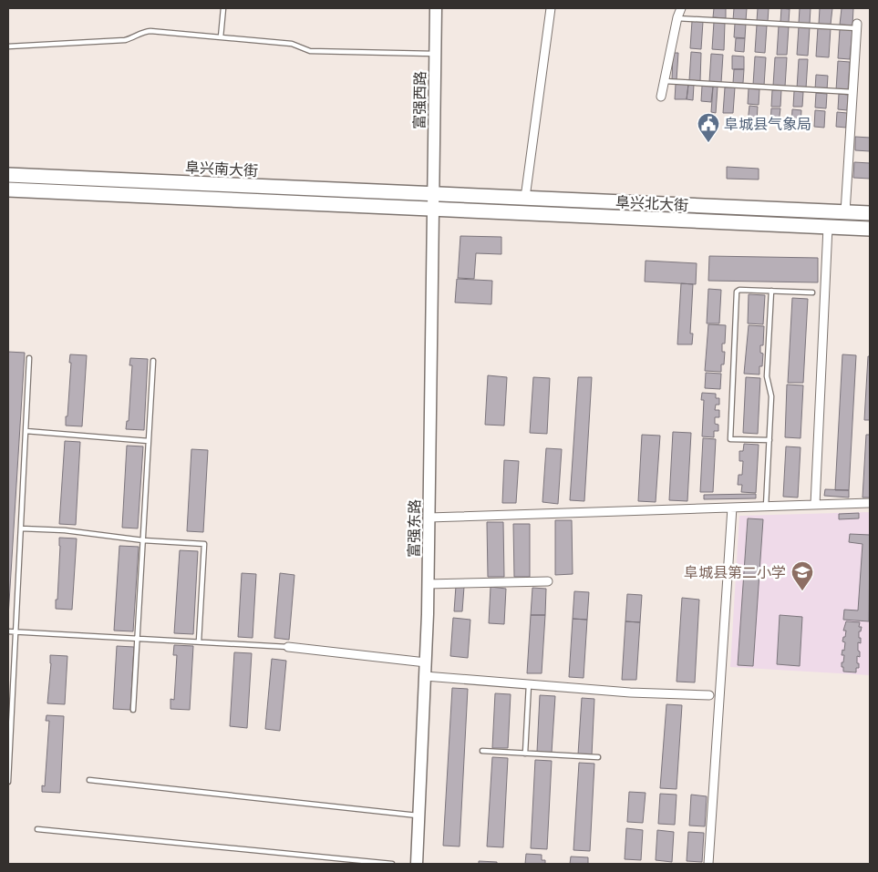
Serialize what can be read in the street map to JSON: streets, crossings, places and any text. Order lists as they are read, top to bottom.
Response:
{
  "streets": {
    "main road": ["阜兴南大街", "阜兴北大街"],
    "street": ["富强西路", "富强东路"]
  },
  "crossings": [
    ["富强西路", "阜兴南大街"],
    ["富强西路", "阜兴北大街"],
    ["富强西路", "富强东路"],
    ["阜兴南大街", "阜兴北大街"],
    ["阜兴南大街", "富强东路"],
    ["阜兴北大街", "富强东路"]
  ],
  "places": {
    "public building": ["阜城县气象局"],
    "school or university": ["阜城县第二小学"]
  }
}
